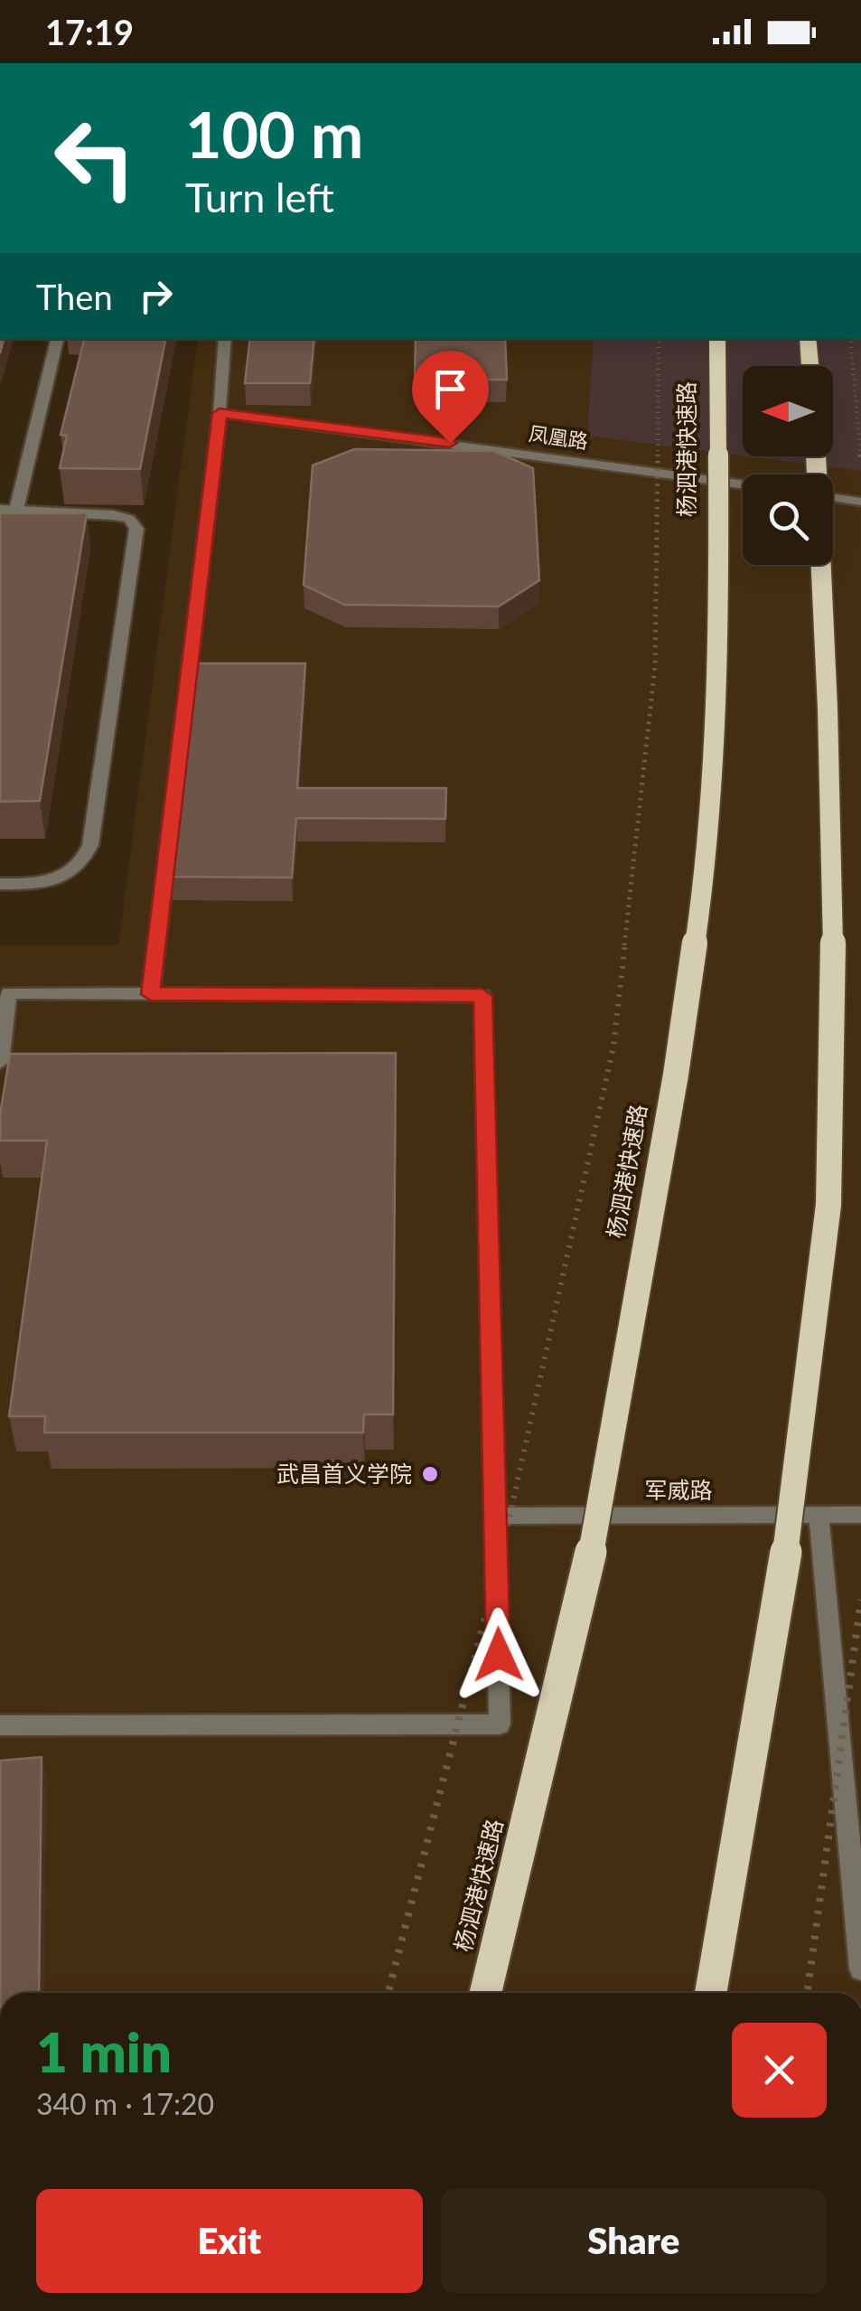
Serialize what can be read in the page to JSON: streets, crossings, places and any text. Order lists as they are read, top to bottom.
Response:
{
  "streets": {
    "highway": ["杨泗港快速路"],
    "street": ["凤凰路", "军威路"]
  },
  "places": ["武昌首义学院"],
  "north": "left",
  "page": {
    "status": "17:19",
    "turn": ["100 m", "Turn left"],
    "then": "Then",
    "heading": ["1 min", "340 m · 17:20"],
    "buttons": ["Exit", "Share"]
  }
}
